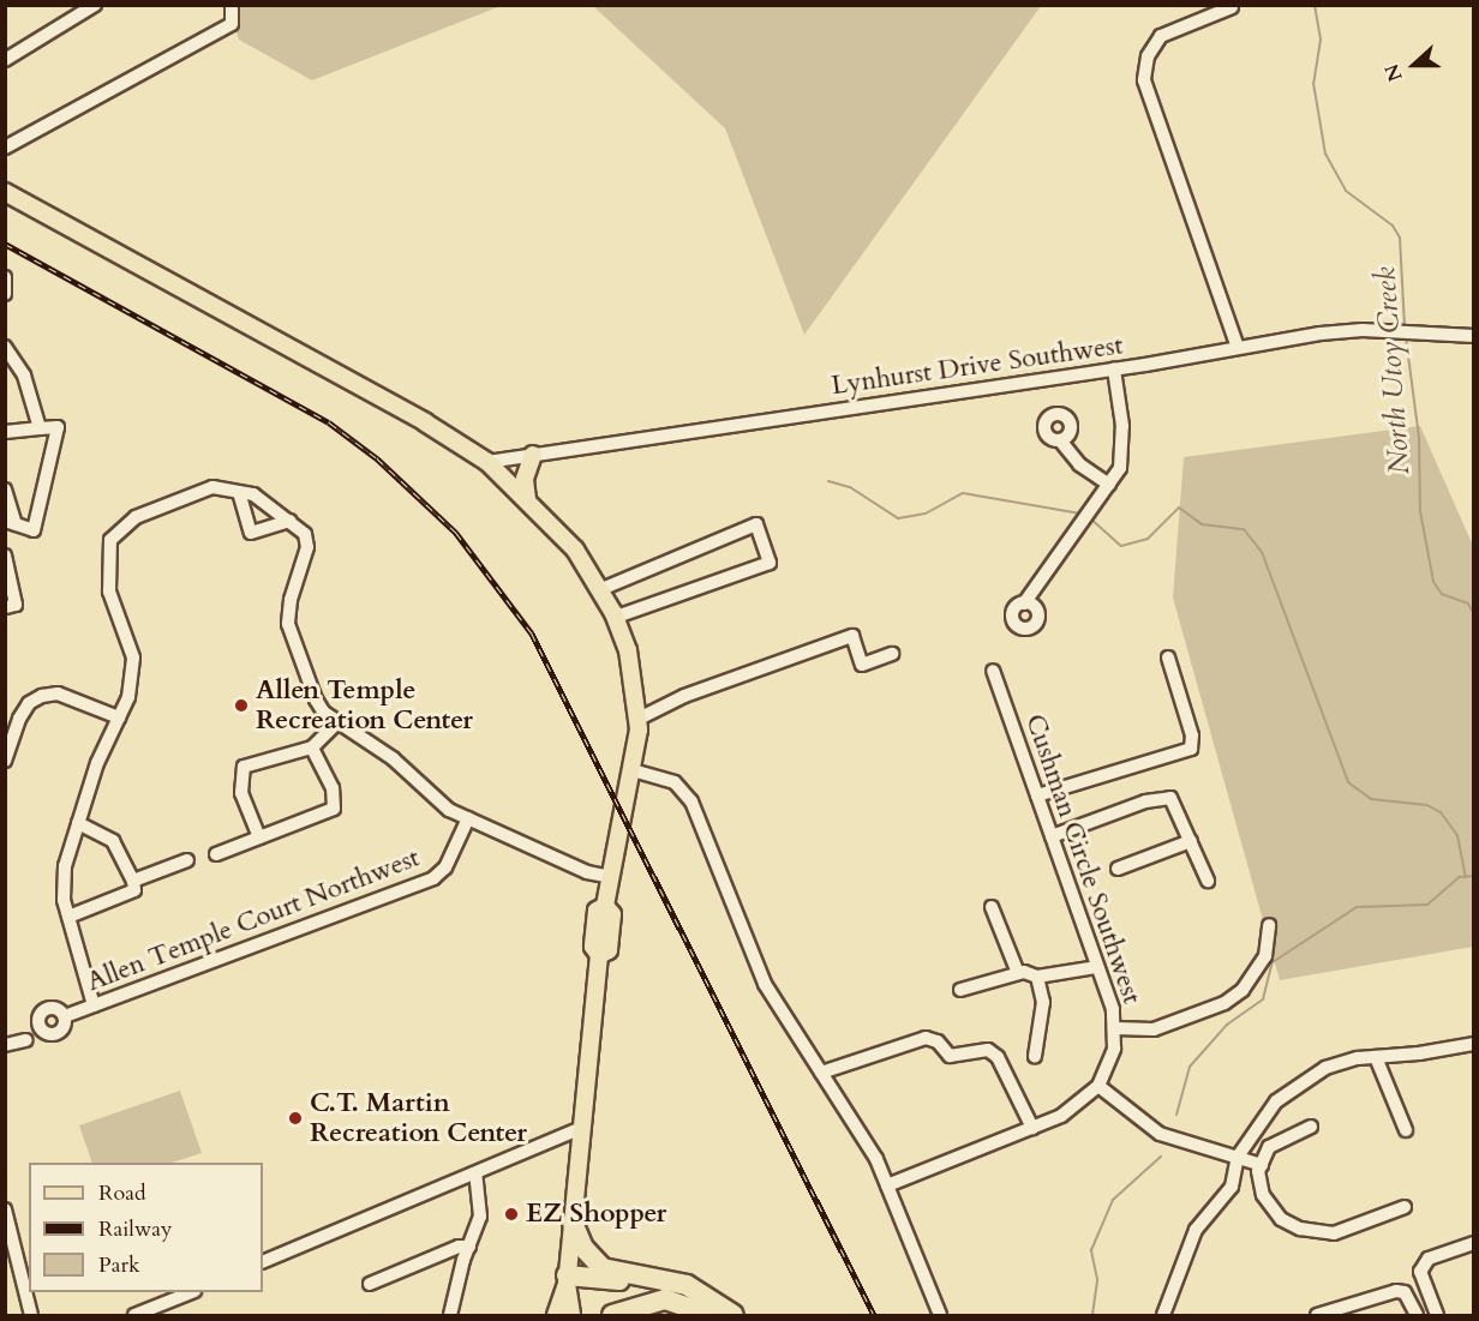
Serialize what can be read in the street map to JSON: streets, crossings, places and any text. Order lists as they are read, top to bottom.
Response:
{
  "streets": {
    "street": ["Lynhurst Drive Southwest", "Cushman Circle Southwest", "Allen Temple Court Northwest"]
  },
  "water": ["North Utoy Creek"],
  "places": ["Allen Temple Recreation Center", "C.T. Martin Recreation Center", "EZ Shopper"],
  "legend": ["Road", "Railway", "Park"],
  "north": "left"
}
